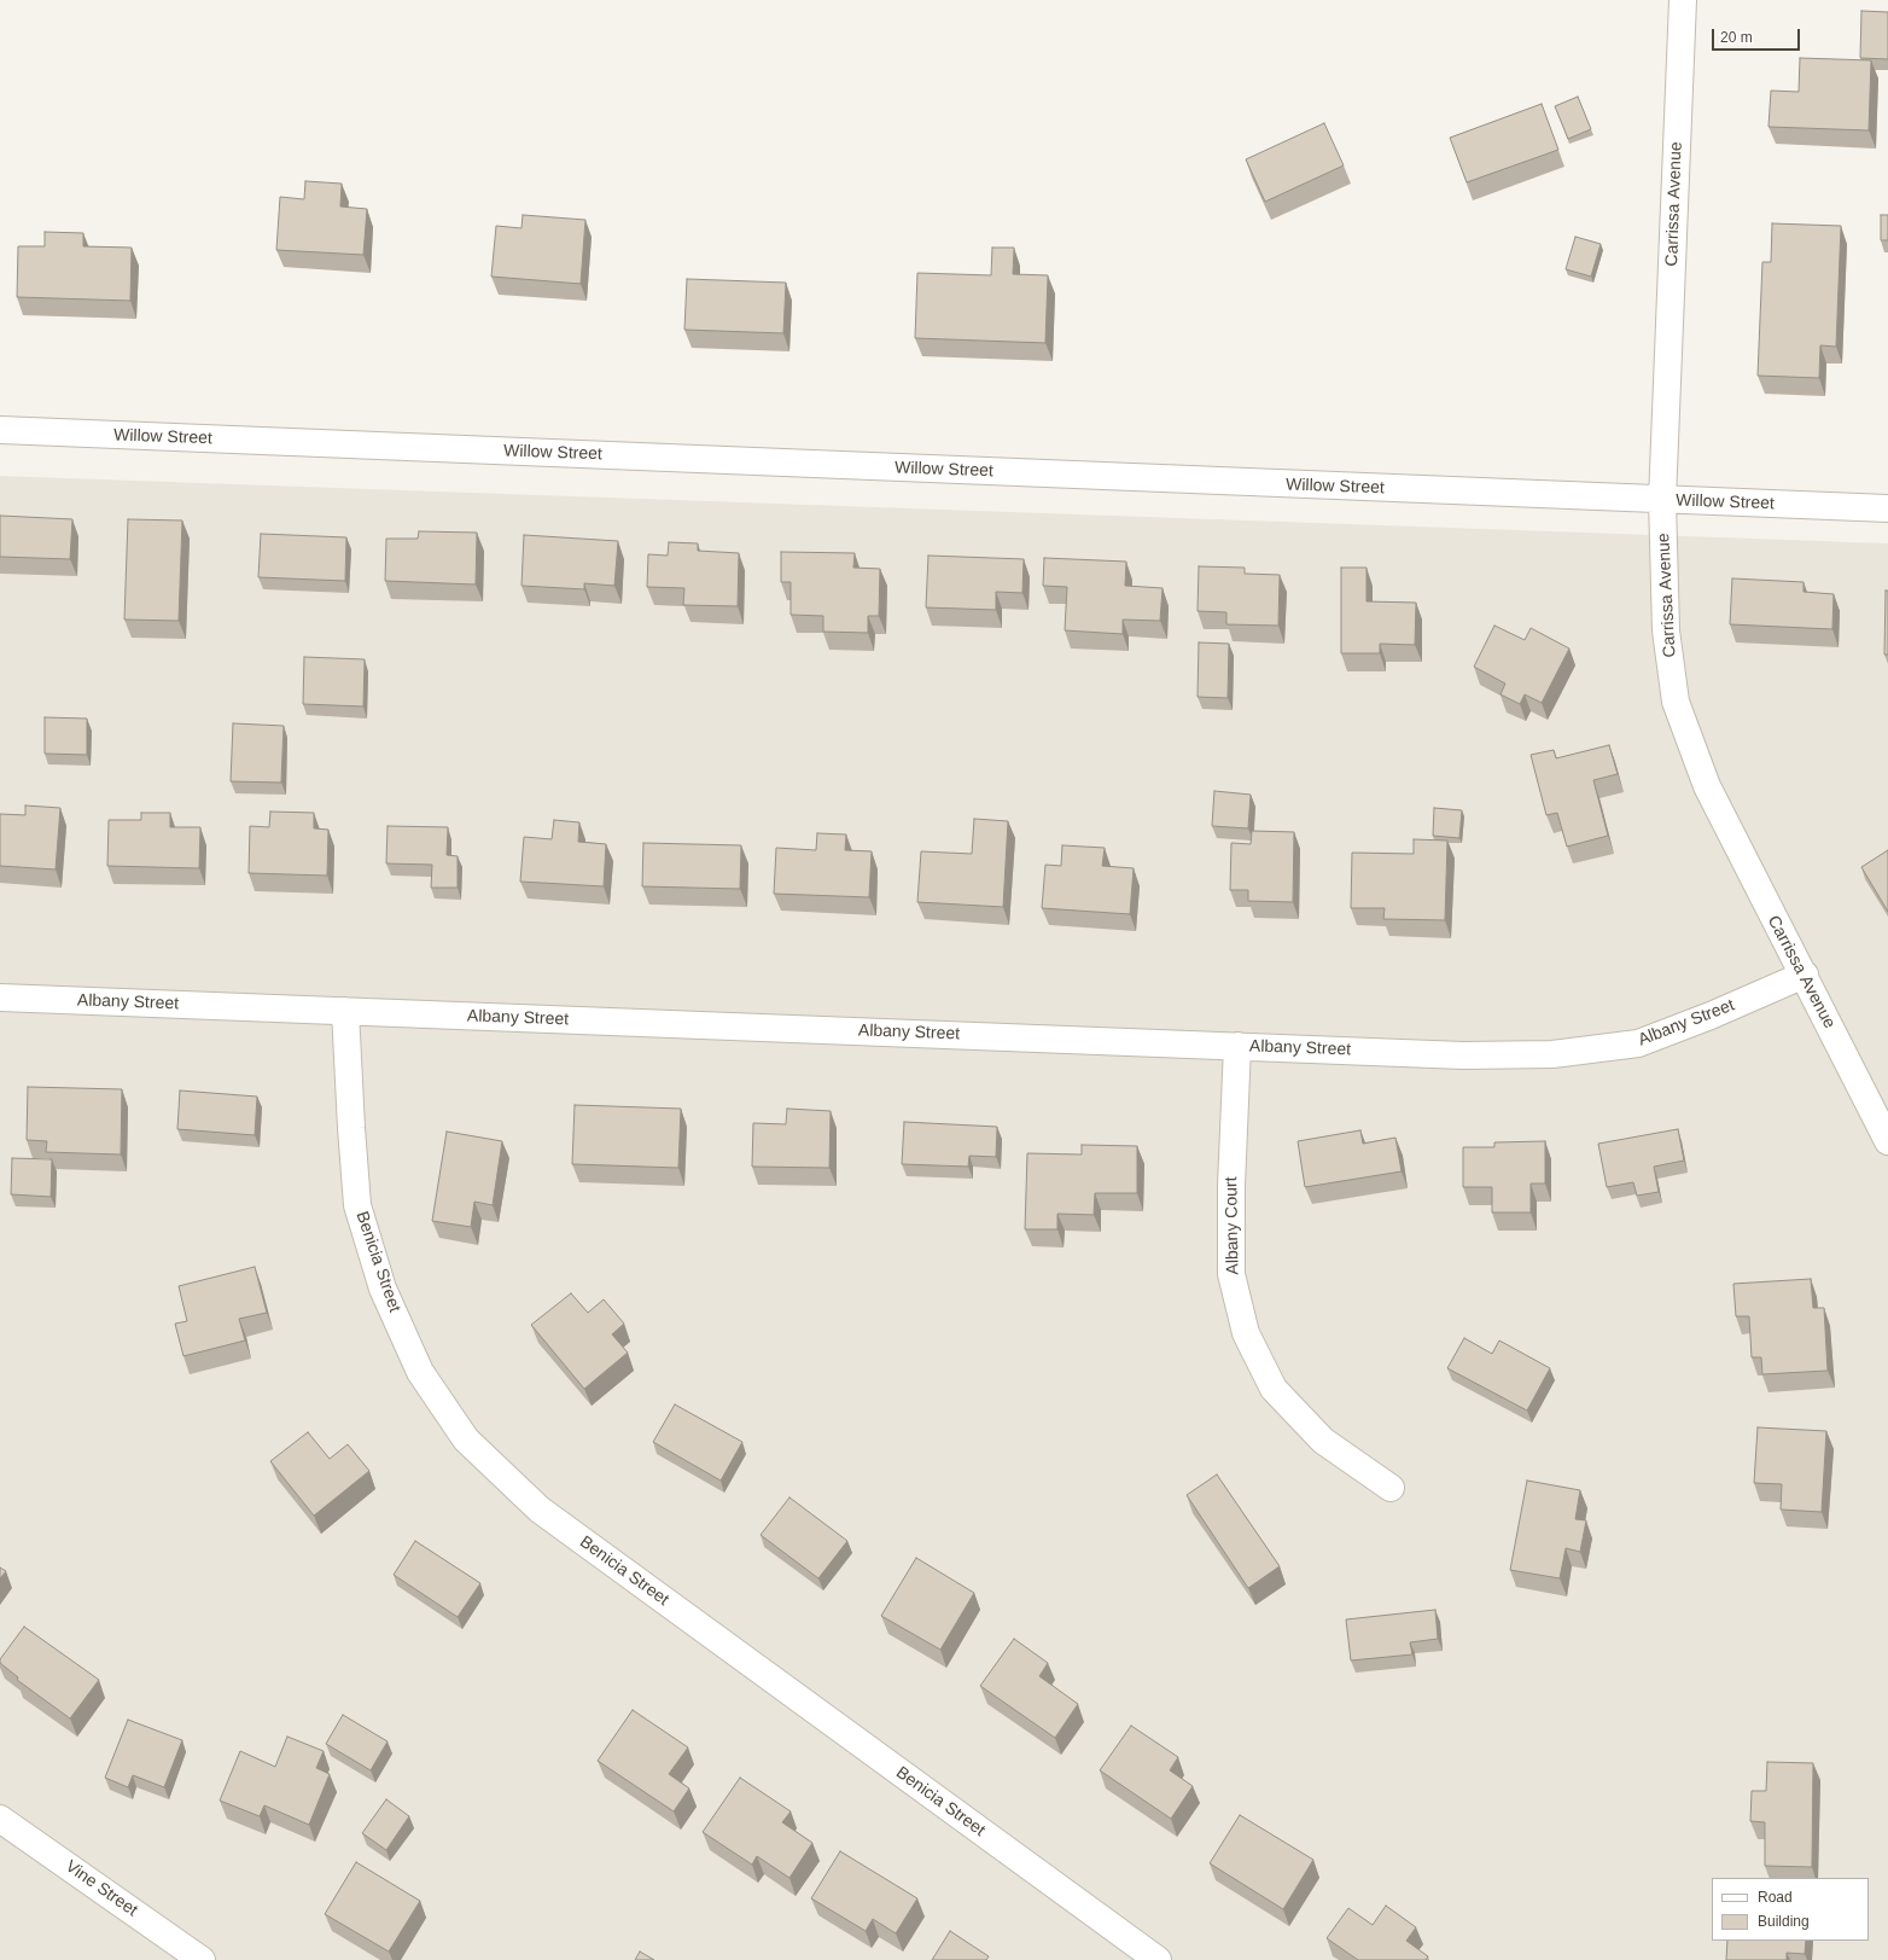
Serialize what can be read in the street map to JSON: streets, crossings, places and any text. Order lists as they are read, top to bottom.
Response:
{
  "streets": {
    "street": [
      "Carrissa Avenue",
      "Willow Street",
      "Albany Street",
      "Albany Court",
      "Benicia Street",
      "Vine Street"
    ]
  },
  "crossings": [
    ["Carrissa Avenue", "Willow Street"],
    ["Carrissa Avenue", "Albany Street"],
    ["Albany Street", "Albany Court"],
    ["Albany Street", "Benicia Street"]
  ],
  "legend": ["Road", "Building"],
  "scale_bar": "20 m"
}
